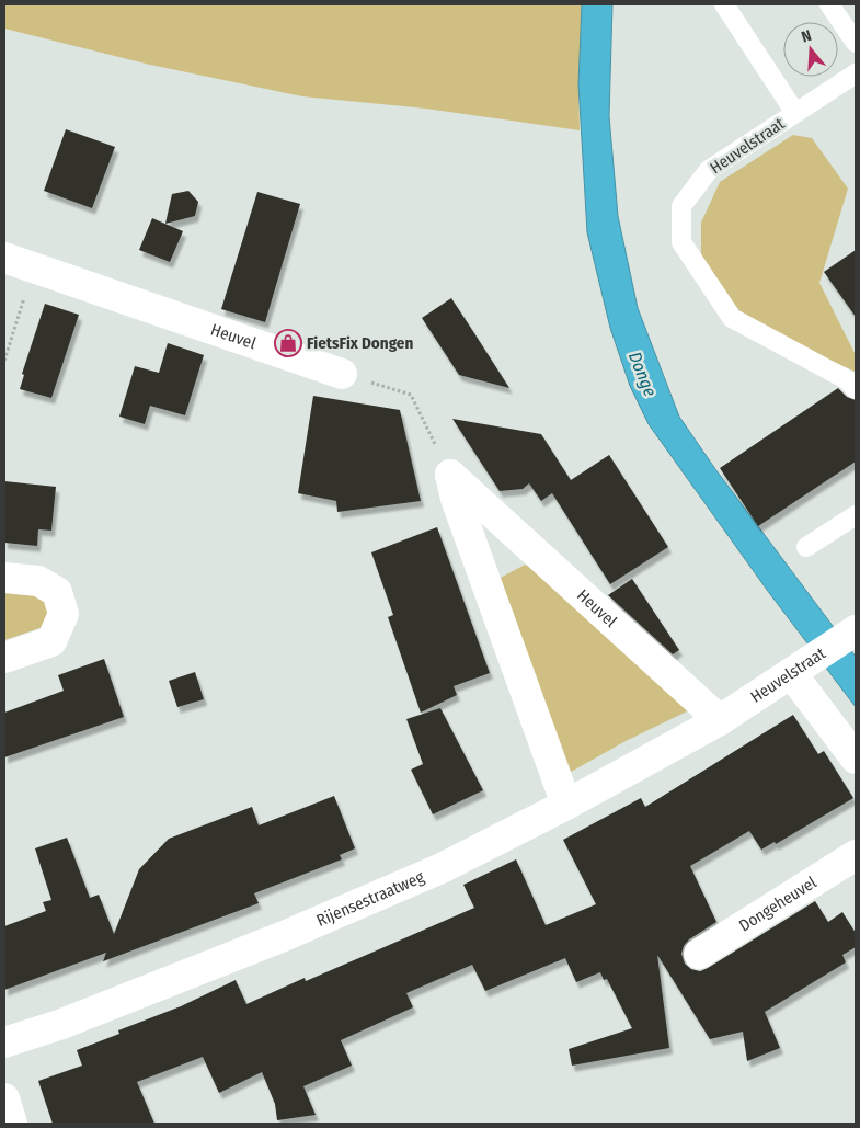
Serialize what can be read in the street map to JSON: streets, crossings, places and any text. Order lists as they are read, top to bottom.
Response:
{
  "streets": {
    "street": [
      "Heuvelstraat",
      "Heuvel",
      "Rijensestraatweg",
      "Dongeheuvel"
    ]
  },
  "crossings": [
    ["Heuvelstraat", "Heuvel"],
    ["Heuvelstraat", "Rijensestraatweg"],
    ["Heuvel", "Rijensestraatweg"]
  ],
  "water": ["Donge"],
  "places": {
    "shop": ["FietsFix Dongen"]
  },
  "north": "top"
}
